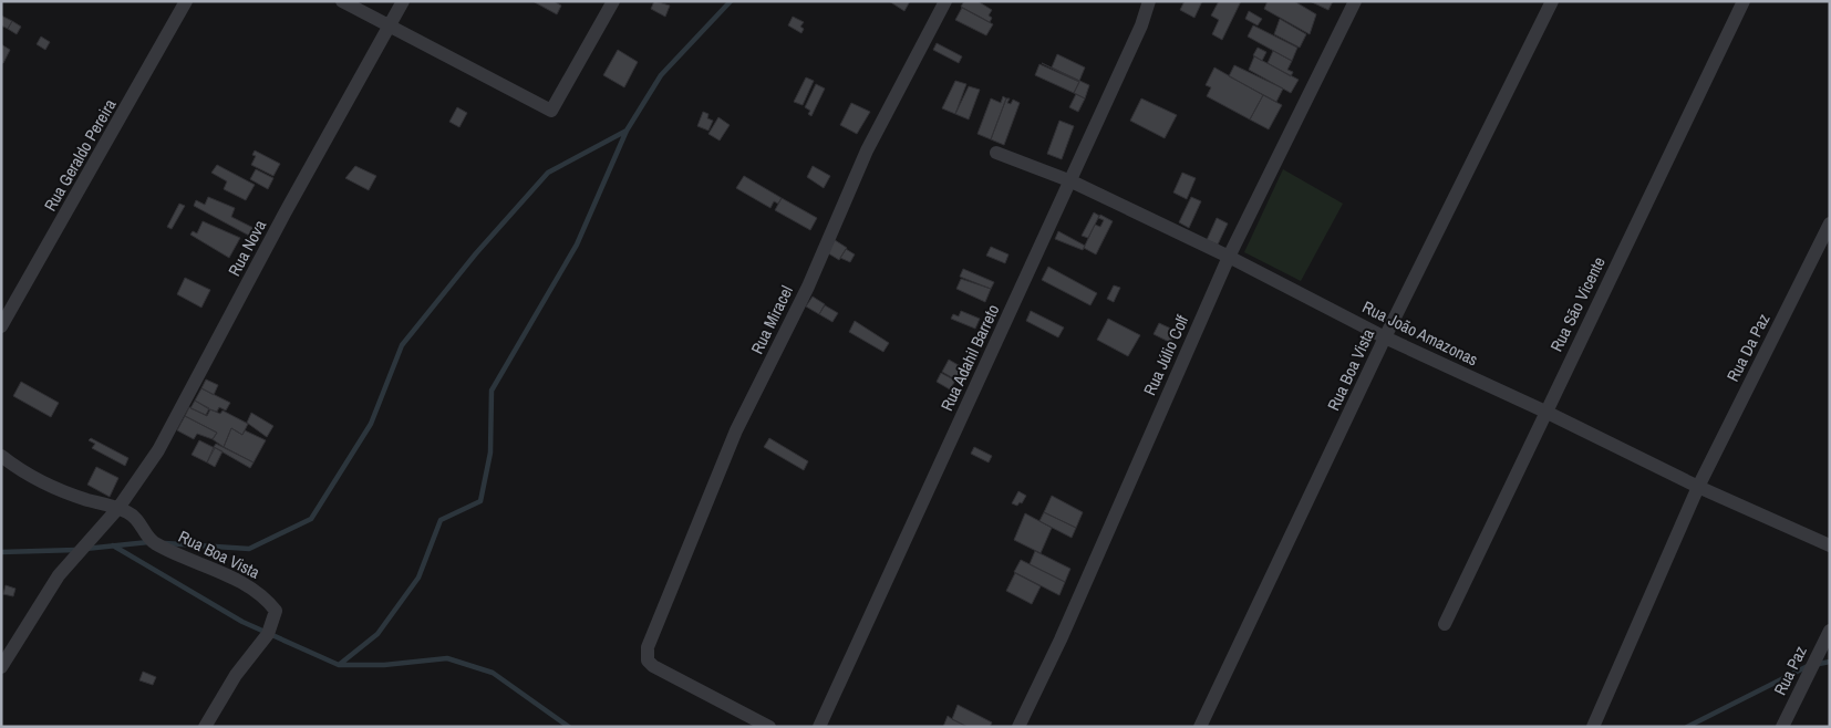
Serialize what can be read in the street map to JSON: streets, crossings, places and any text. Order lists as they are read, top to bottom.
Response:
{
  "streets": {
    "street": [
      "Rua Geraldo Pereira",
      "Rua Nova",
      "Rua São Vicente",
      "Rua Miracel",
      "Rua João Amazonas",
      "Rua Da Paz",
      "Rua Júlio Colf",
      "Rua Adahil Barreto",
      "Rua Boa Vista",
      "Rua Paz"
    ]
  },
  "crossings": [
    ["Rua Nova", "Rua Boa Vista"],
    ["Rua São Vicente", "Rua João Amazonas"],
    ["Rua João Amazonas", "Rua Da Paz"],
    ["Rua João Amazonas", "Rua Júlio Colf"],
    ["Rua João Amazonas", "Rua Adahil Barreto"],
    ["Rua João Amazonas", "Rua Boa Vista"]
  ]
}
